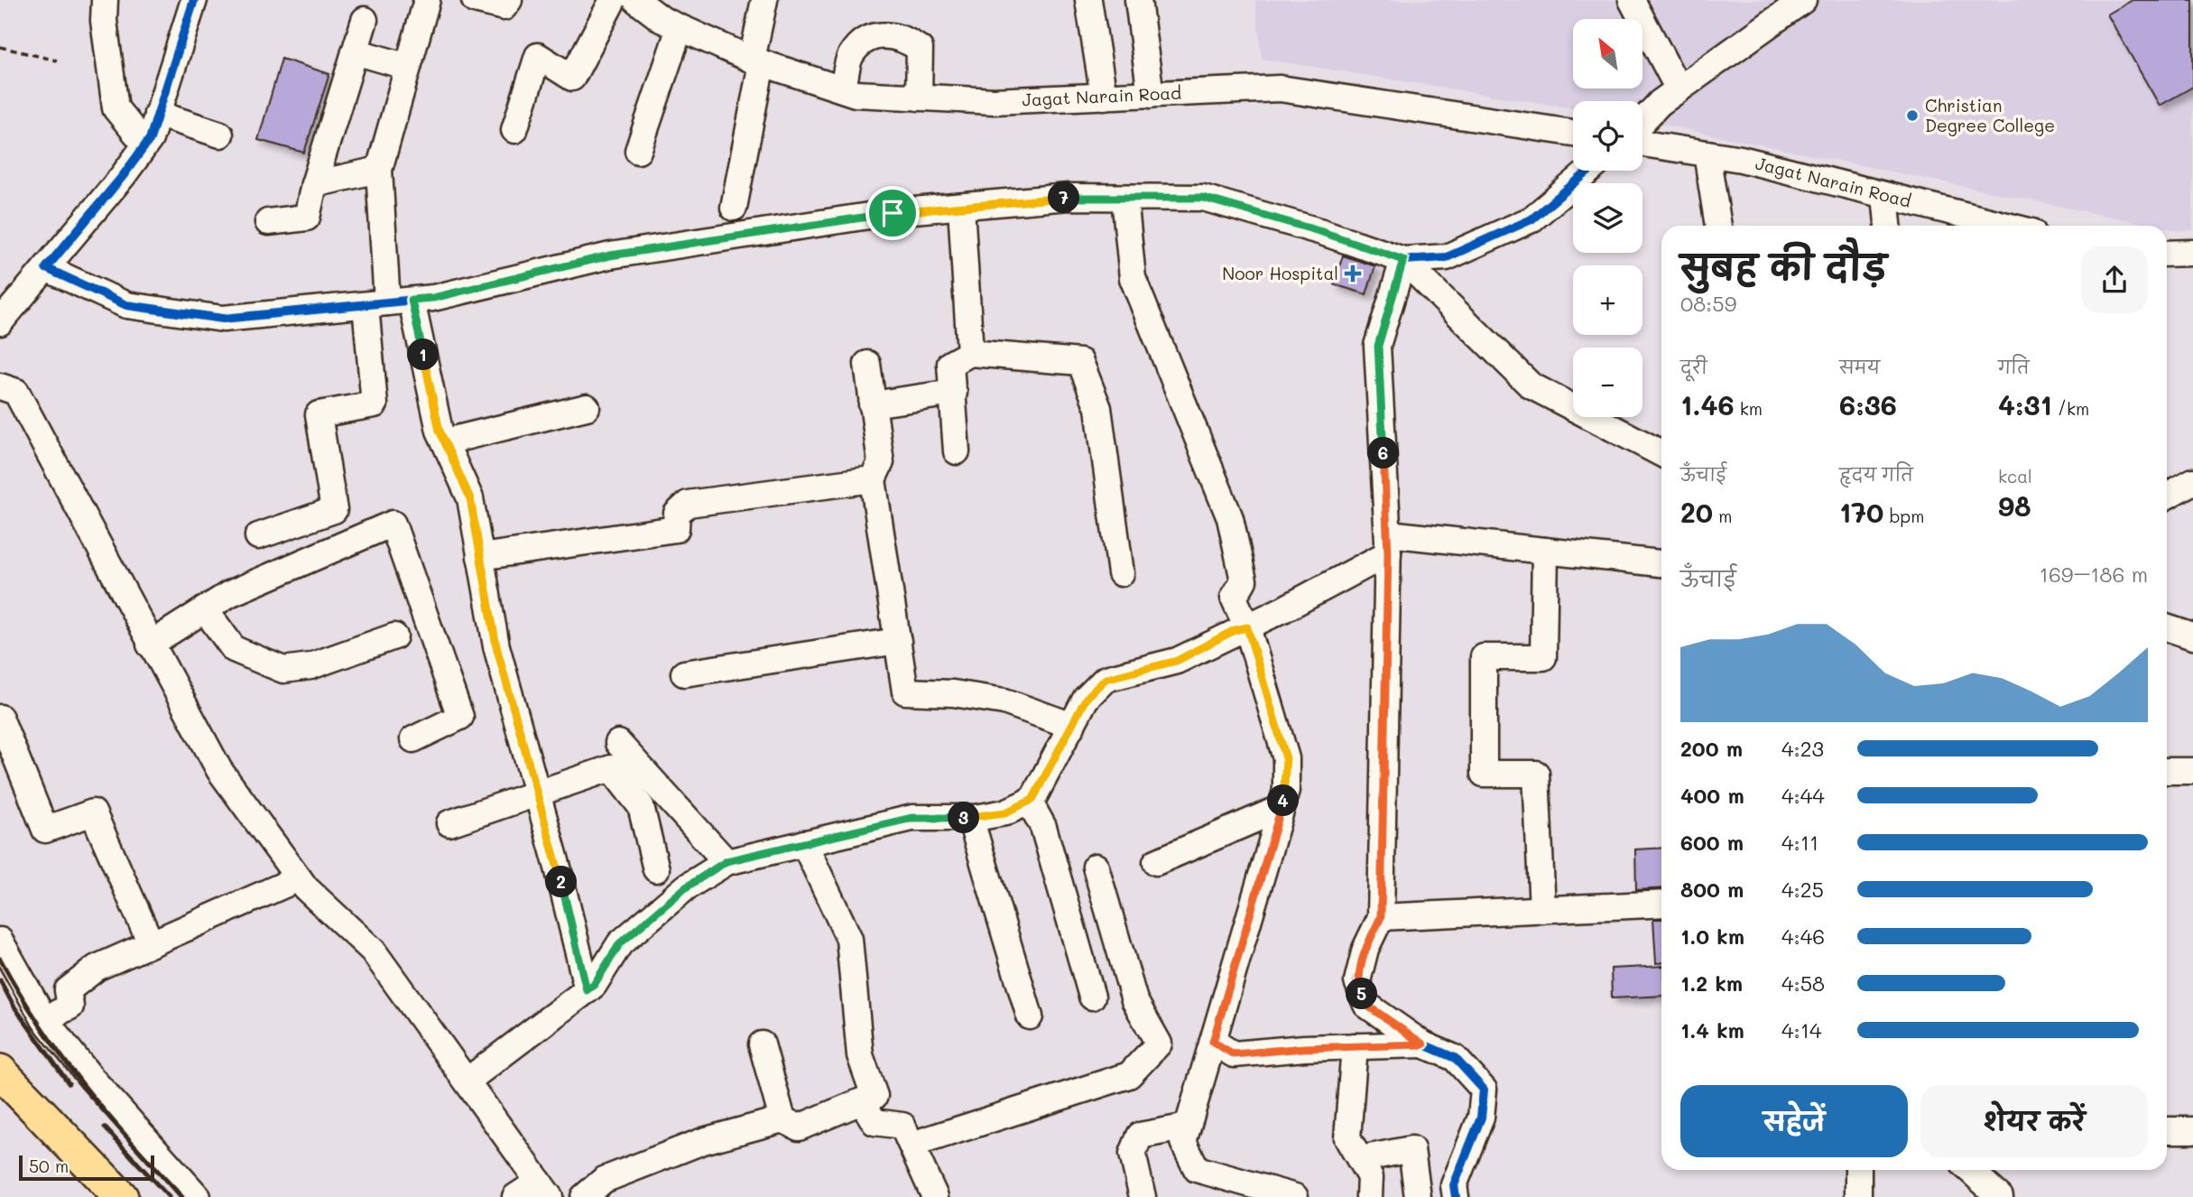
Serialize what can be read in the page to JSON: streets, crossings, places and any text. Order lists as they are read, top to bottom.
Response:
{
  "streets": {
    "street": ["Jagat Narain Road"]
  },
  "places": {
    "other": ["Christian Degree College"],
    "health": ["Noor Hospital"]
  },
  "scale_bar": "50 m",
  "north": "top left",
  "page": {
    "map_buttons": ["+", "−"],
    "pins": [
      "7",
      "1",
      "6",
      "4",
      "3",
      "2",
      "5"
    ],
    "heading": ["सुबह की दौड़", "08:59"],
    "stats": [
      ["दूरी", "1.46 km"],
      ["समय", "6:36"],
      ["गति", "4:31 /km"],
      ["ऊँचाई", "20 m"],
      ["हृदय गति", "170 bpm"],
      ["kcal", "98"]
    ],
    "chart": ["ऊँचाई", "169–186 m"],
    "list": [
      {
        "name": "200 m",
        "note": "4:23"
      },
      {
        "name": "400 m",
        "note": "4:44"
      },
      {
        "name": "600 m",
        "note": "4:11"
      },
      {
        "name": "800 m",
        "note": "4:25"
      },
      {
        "name": "1.0 km",
        "note": "4:46"
      },
      {
        "name": "1.2 km",
        "note": "4:58"
      },
      {
        "name": "1.4 km",
        "note": "4:14"
      }
    ],
    "buttons": ["सहेजें", "शेयर करें"],
    "scale": "50 m"
  }
}
